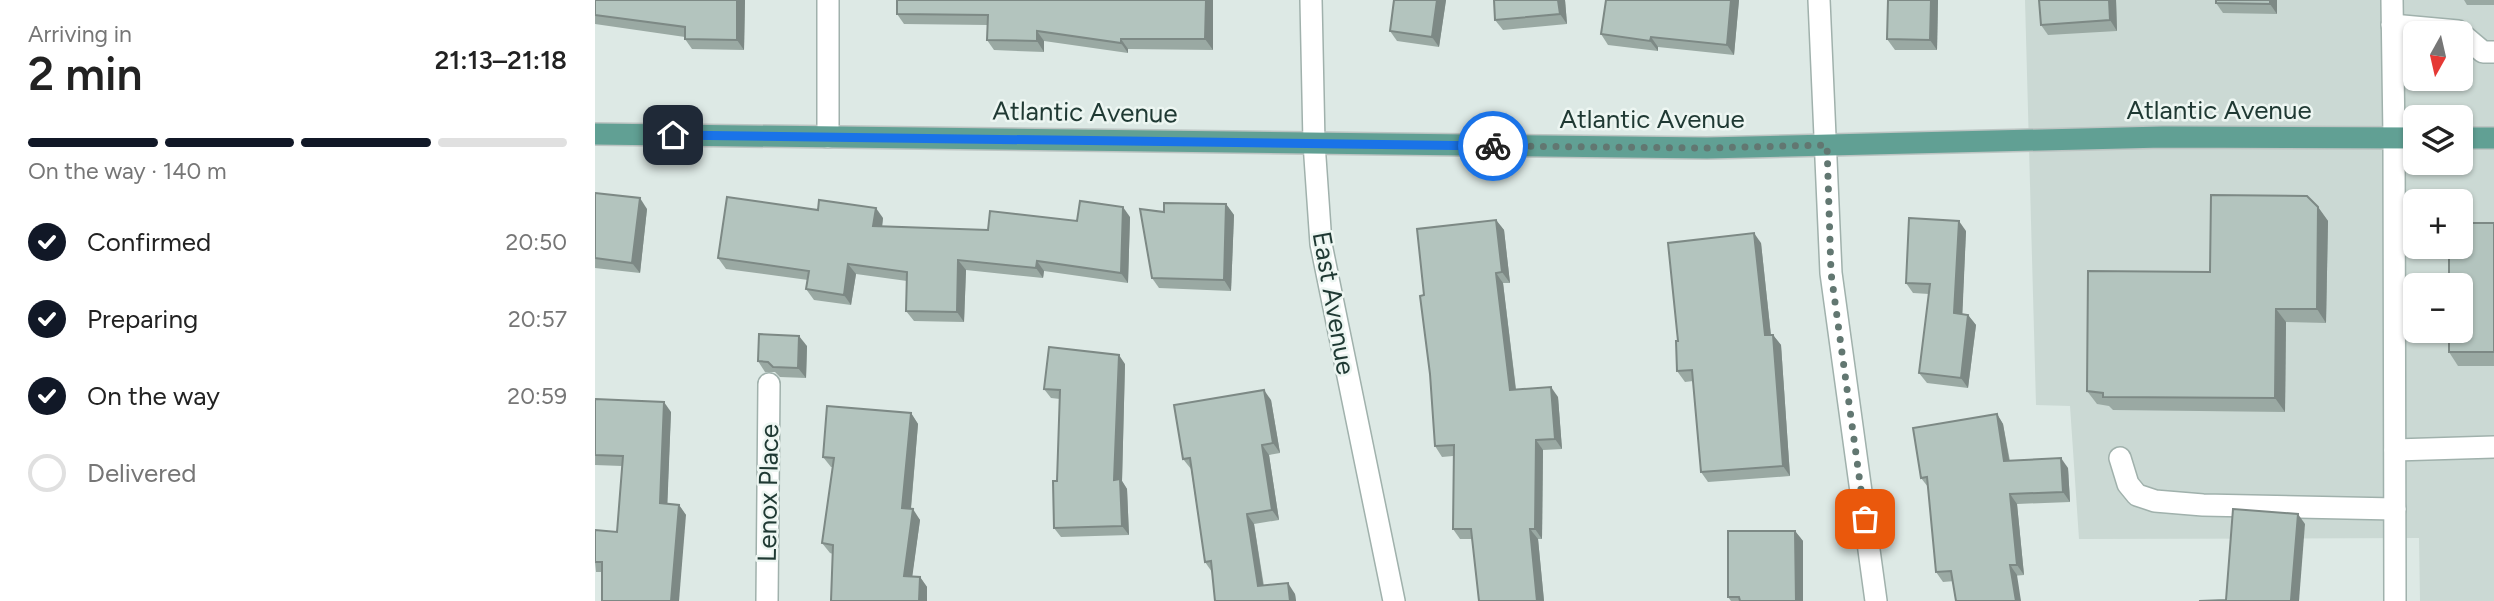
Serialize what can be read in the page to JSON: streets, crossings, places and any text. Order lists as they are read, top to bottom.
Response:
{
  "streets": {
    "main road": ["Atlantic Avenue"],
    "street": ["East Avenue", "Lenox Place"]
  },
  "crossings": [
    ["Atlantic Avenue", "East Avenue"]
  ],
  "north": "bottom",
  "page": {
    "heading": ["2 min", "Arriving in", "21:13–21:18"],
    "map_buttons": ["+", "−"],
    "bar": "On the way · 140 m",
    "list": [
      ["Confirmed", "20:50"],
      ["Preparing", "20:57"],
      ["On the way", "20:59"],
      "Delivered"
    ]
  }
}
